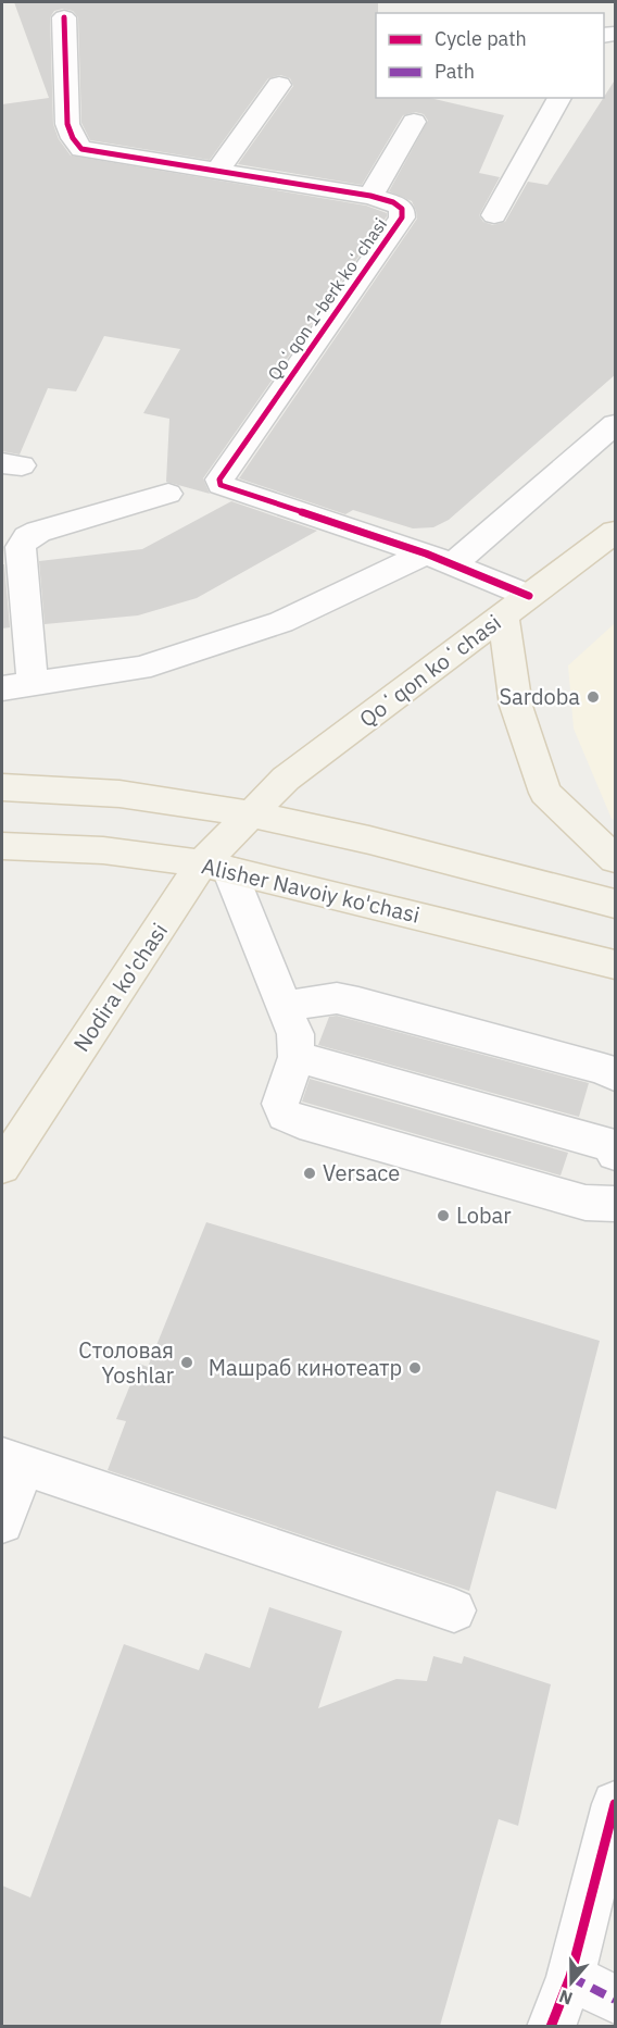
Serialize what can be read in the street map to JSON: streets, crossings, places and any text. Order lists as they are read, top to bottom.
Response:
{
  "streets": {
    "main road": ["Qoʻqon koʻchasi", "Alisher Navoiy ko'chasi", "Nodira ko'chasi"],
    "street": ["Qoʻqon 1-berk koʻchasi"]
  },
  "crossings": [
    ["Qoʻqon 1-berk koʻchasi", "Qoʻqon koʻchasi"],
    ["Qoʻqon koʻchasi", "Nodira ko'chasi"],
    ["Alisher Navoiy ko'chasi", "Nodira ko'chasi"]
  ],
  "places": [
    "Sardoba",
    "Versace",
    "Lobar",
    "Столовая Yoshlar",
    "Машраб кинотеатр"
  ],
  "legend": ["Cycle path", "Path"],
  "north": "bottom"
}
